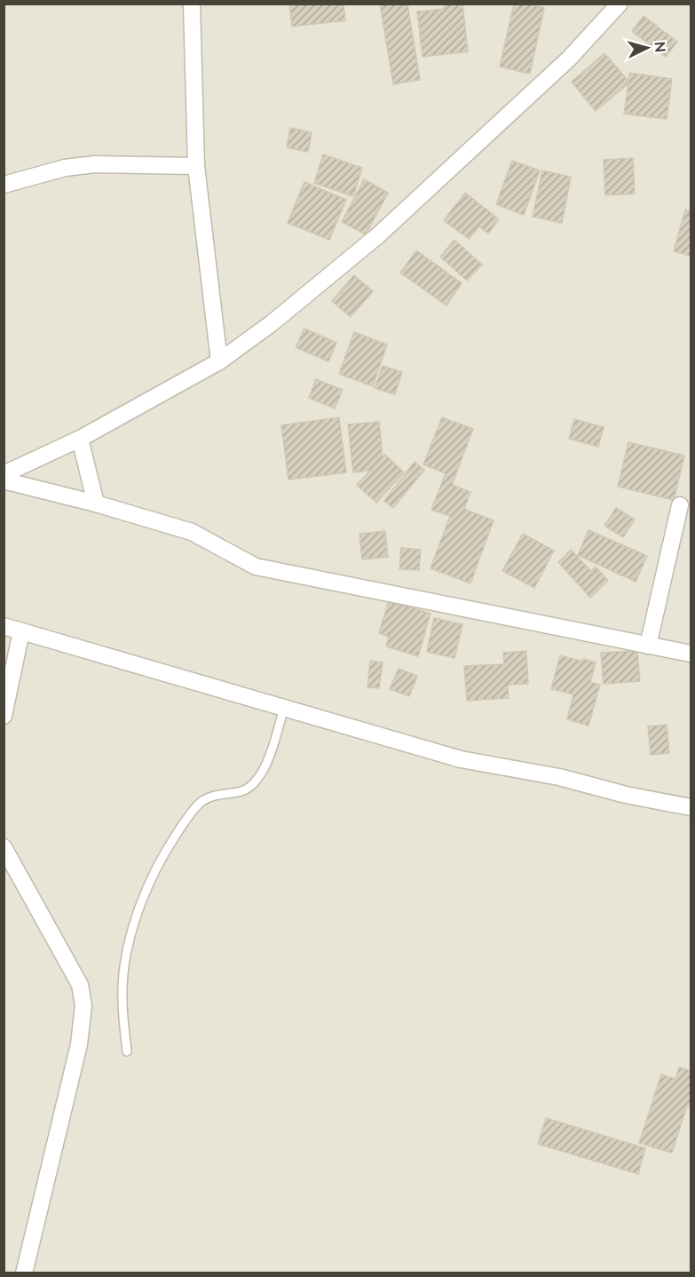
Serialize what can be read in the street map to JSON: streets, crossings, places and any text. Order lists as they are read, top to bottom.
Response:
{
  "north": "right"
}
